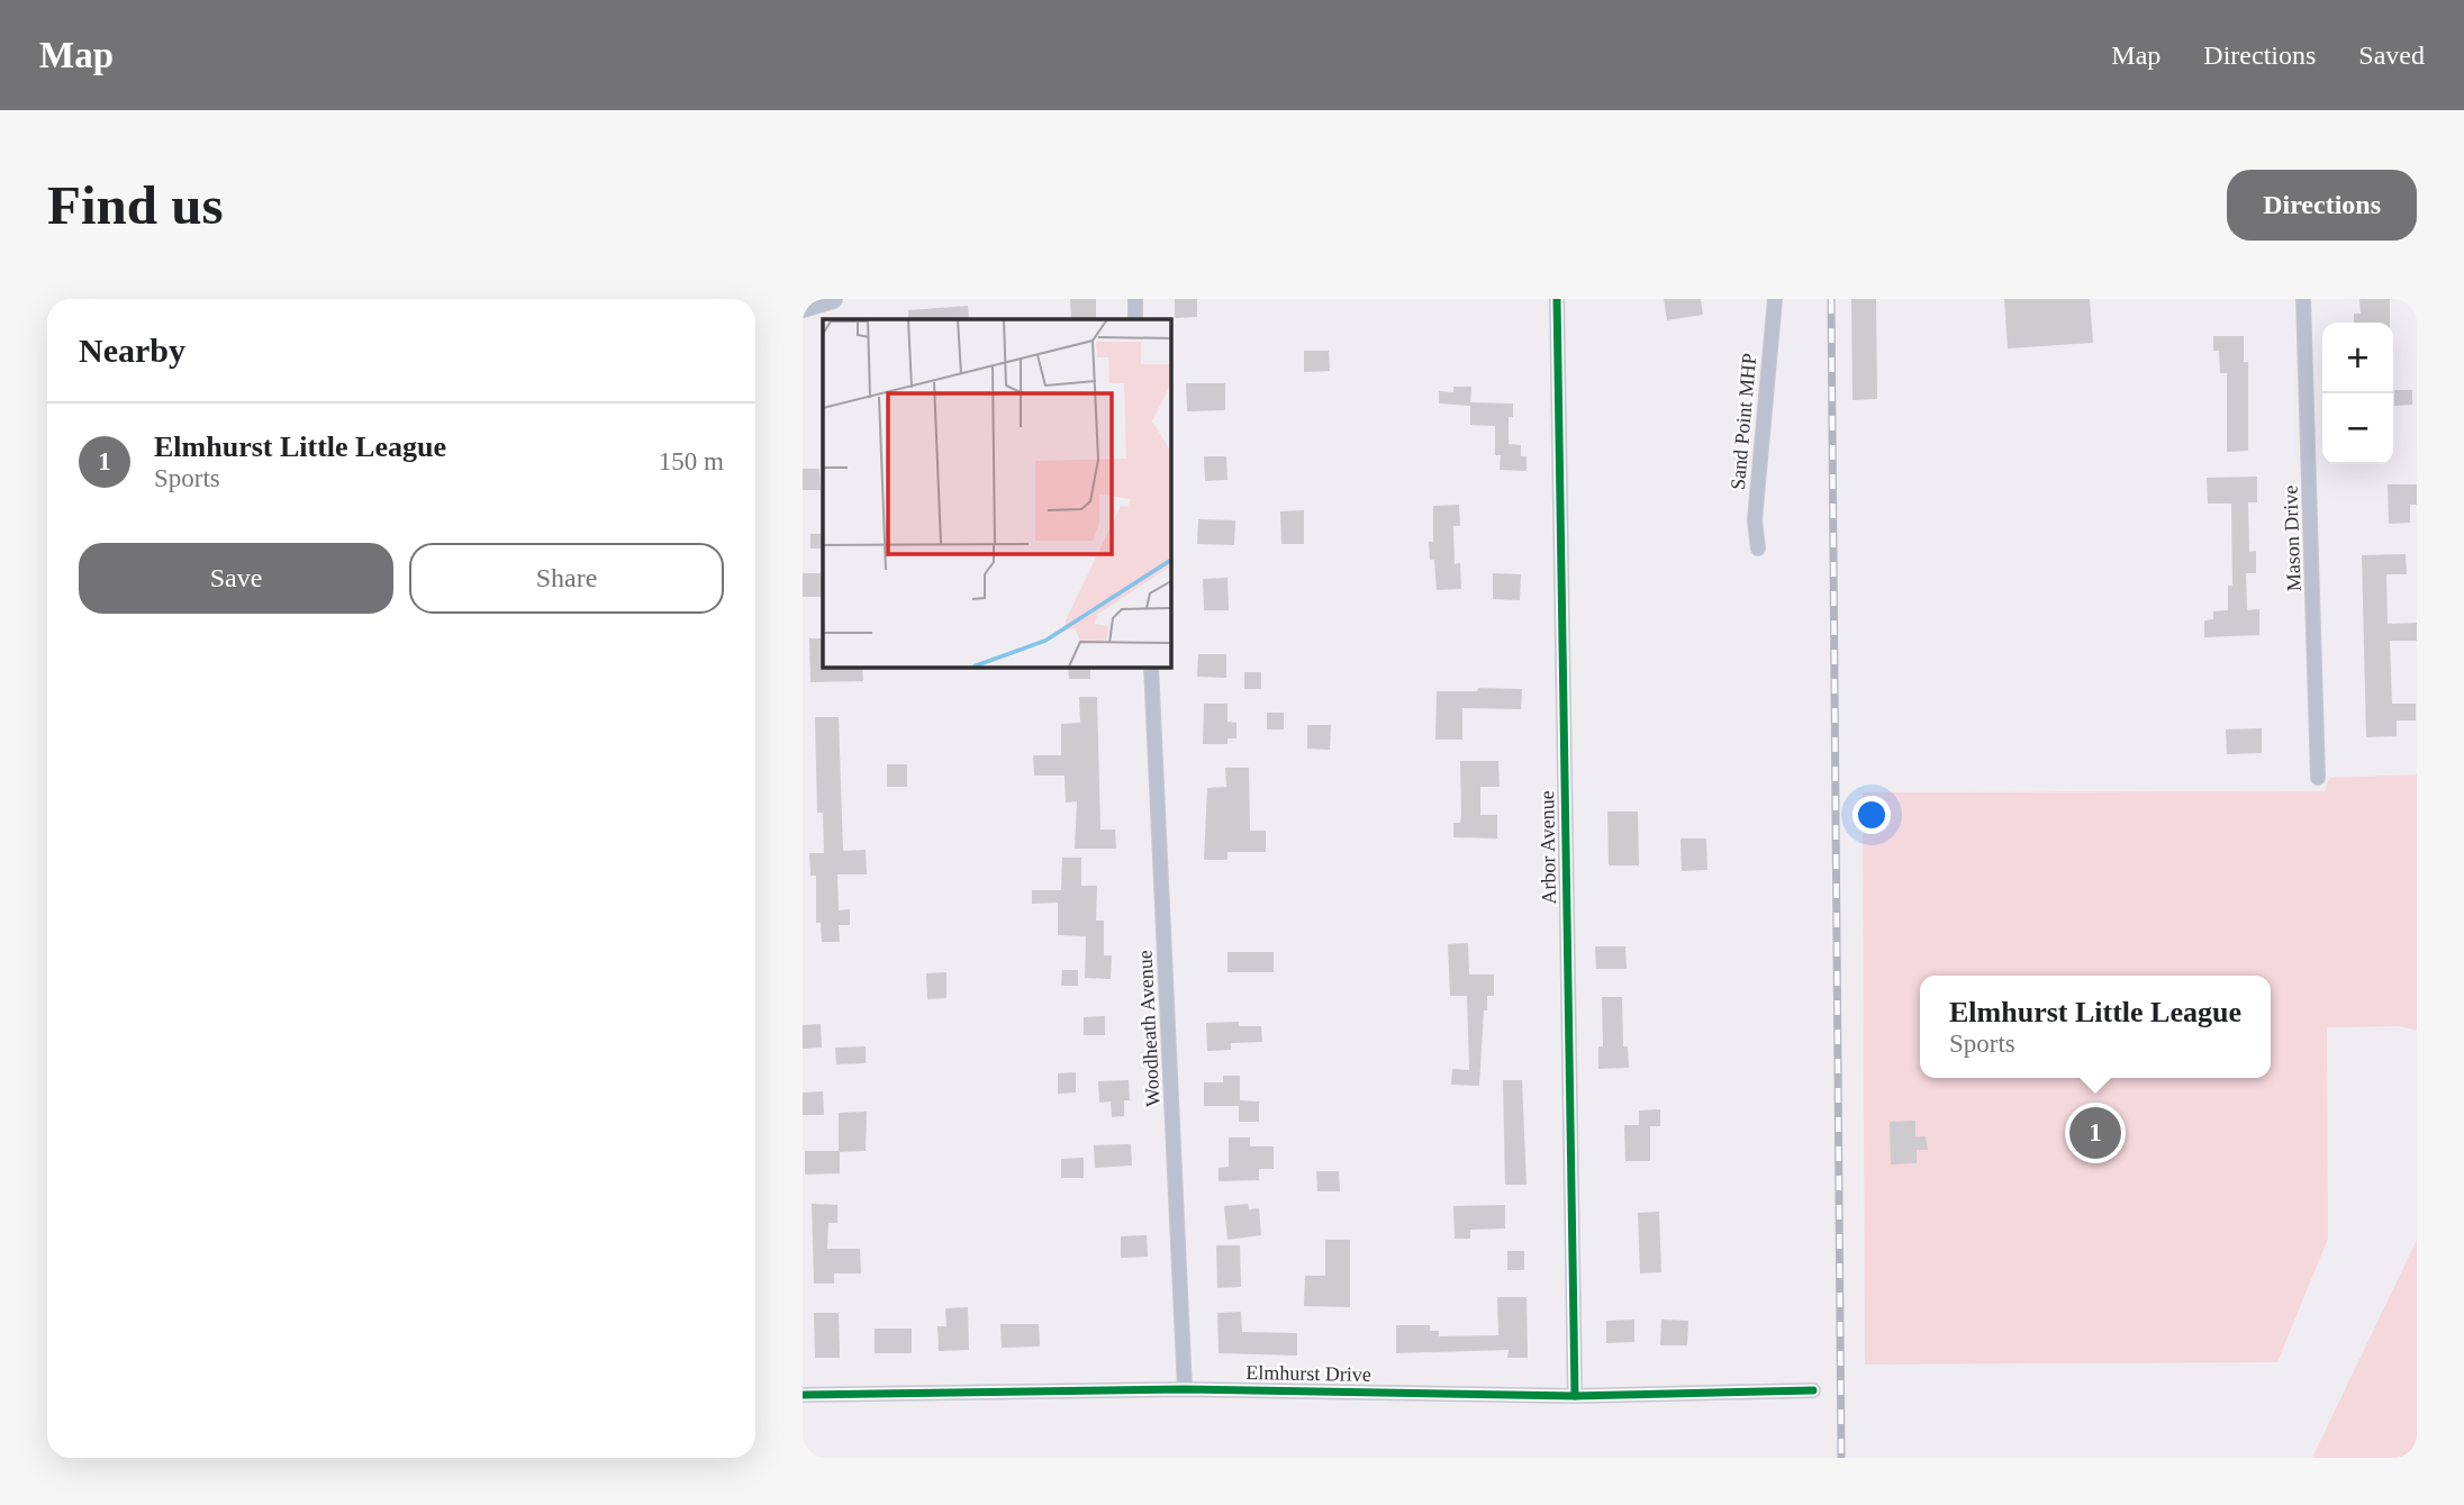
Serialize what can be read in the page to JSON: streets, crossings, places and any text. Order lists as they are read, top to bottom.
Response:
{
  "streets": {
    "street": [
      "Sand Point MHP",
      "Mason Drive",
      "Arbor Avenue",
      "Woodheath Avenue",
      "Elmhurst Drive"
    ]
  },
  "crossings": [
    ["Arbor Avenue", "Elmhurst Drive"],
    ["Woodheath Avenue", "Elmhurst Drive"]
  ],
  "page": {
    "header": "Map",
    "nav": ["Map", "Directions", "Saved"],
    "buttons": [
      "Directions",
      ["Save", "Share"]
    ],
    "title": "Find us",
    "heading": "Nearby",
    "map_buttons": ["+", "−"],
    "list": [
      {
        "mark": "1",
        "name": "Elmhurst Little League",
        "note": "Sports",
        "value": "150 m"
      }
    ],
    "popup": ["Elmhurst Little League", "Sports"],
    "pins": "1"
  }
}
